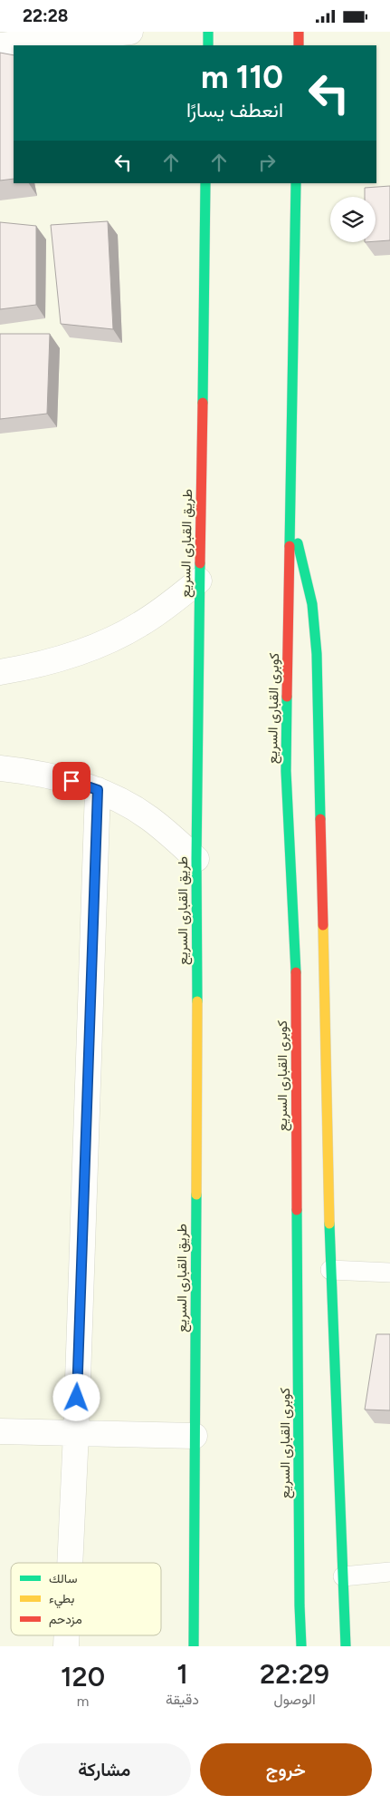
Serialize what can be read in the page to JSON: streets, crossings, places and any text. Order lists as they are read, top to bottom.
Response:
{
  "streets": {
    "highway": ["طريق القبارى السريع", "كوبرى القبارى السريع"]
  },
  "legend": ["سالك", "بطيء", "مزدحم"],
  "page": {
    "status": "22:28",
    "turn": ["110 m", "انعطف يسارًا"],
    "eta": [
      "22:29",
      "الوصول",
      "1",
      "دقيقة",
      "120",
      "m"
    ],
    "buttons": ["خروج", "مشاركة"]
  }
}
